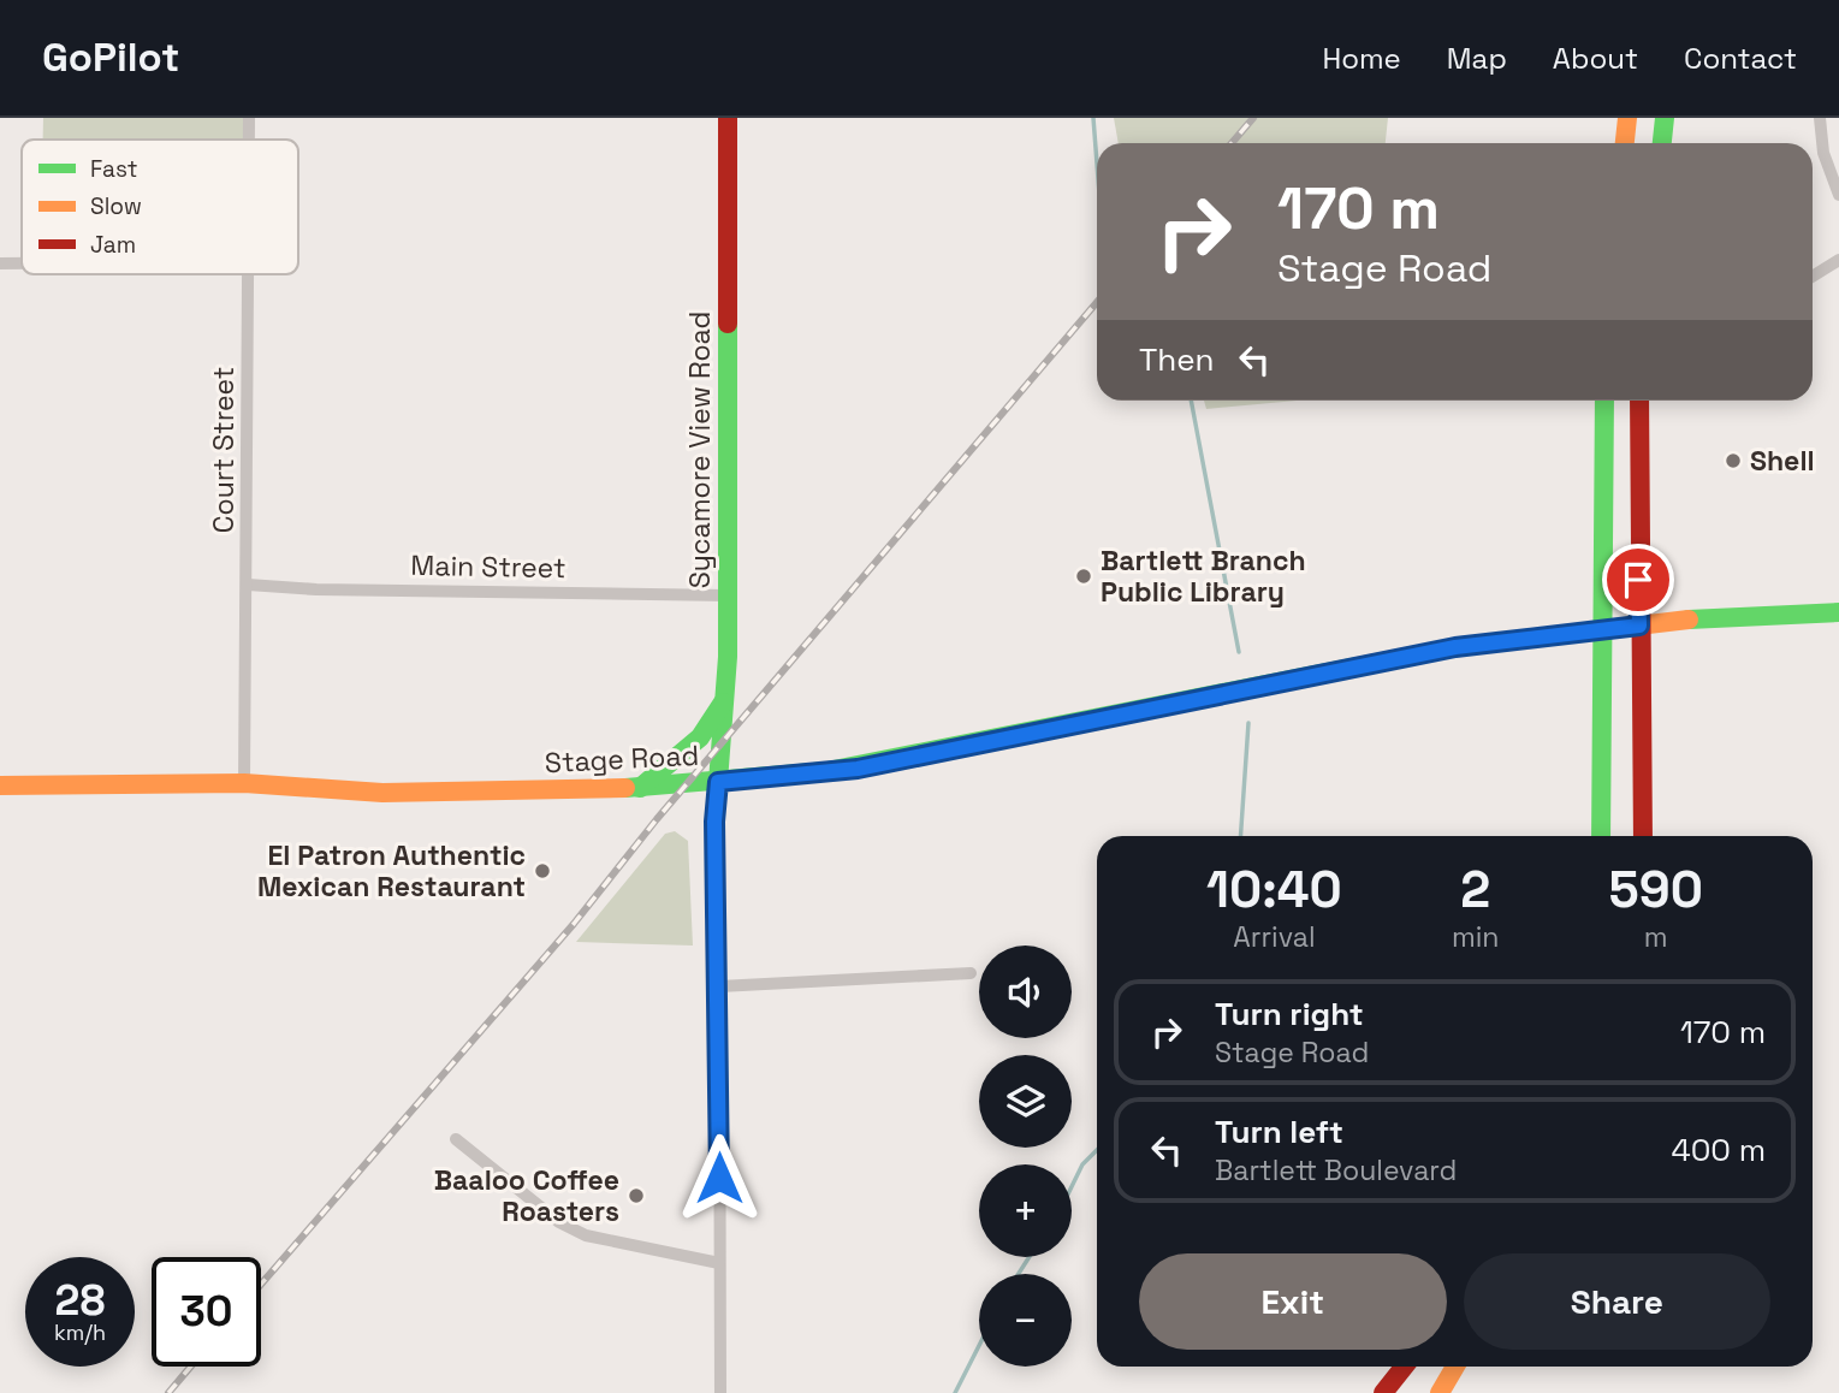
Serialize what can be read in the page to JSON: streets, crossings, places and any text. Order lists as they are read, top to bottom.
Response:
{
  "streets": {
    "main road": ["Sycamore View Road", "Stage Road"],
    "street": ["Court Street", "Main Street"]
  },
  "crossings": [
    ["Court Street", "Main Street"],
    ["Court Street", "Stage Road"],
    ["Sycamore View Road", "Main Street"],
    ["Sycamore View Road", "Stage Road"]
  ],
  "places": [
    "Shell",
    "Bartlett Branch Public Library",
    "El Patron Authentic Mexican Restaurant",
    "Baaloo Coffee Roasters"
  ],
  "legend": ["Fast", "Slow", "Jam"],
  "page": {
    "header": "GoPilot",
    "nav": [
      "Home",
      "Map",
      "About",
      "Contact"
    ],
    "turn": ["170 m", "Stage Road"],
    "then": "Then",
    "eta": [
      "10:40",
      "Arrival",
      "2",
      "min",
      "590",
      "m"
    ],
    "map_buttons": ["+", "−"],
    "list": [
      {
        "name": "Turn right",
        "note": "Stage Road",
        "value": "170 m"
      },
      {
        "name": "Turn left",
        "note": "Bartlett Boulevard",
        "value": "400 m"
      }
    ],
    "buttons": ["Exit", "Share"],
    "speed": "28 km/h",
    "limit": "30"
  }
}
